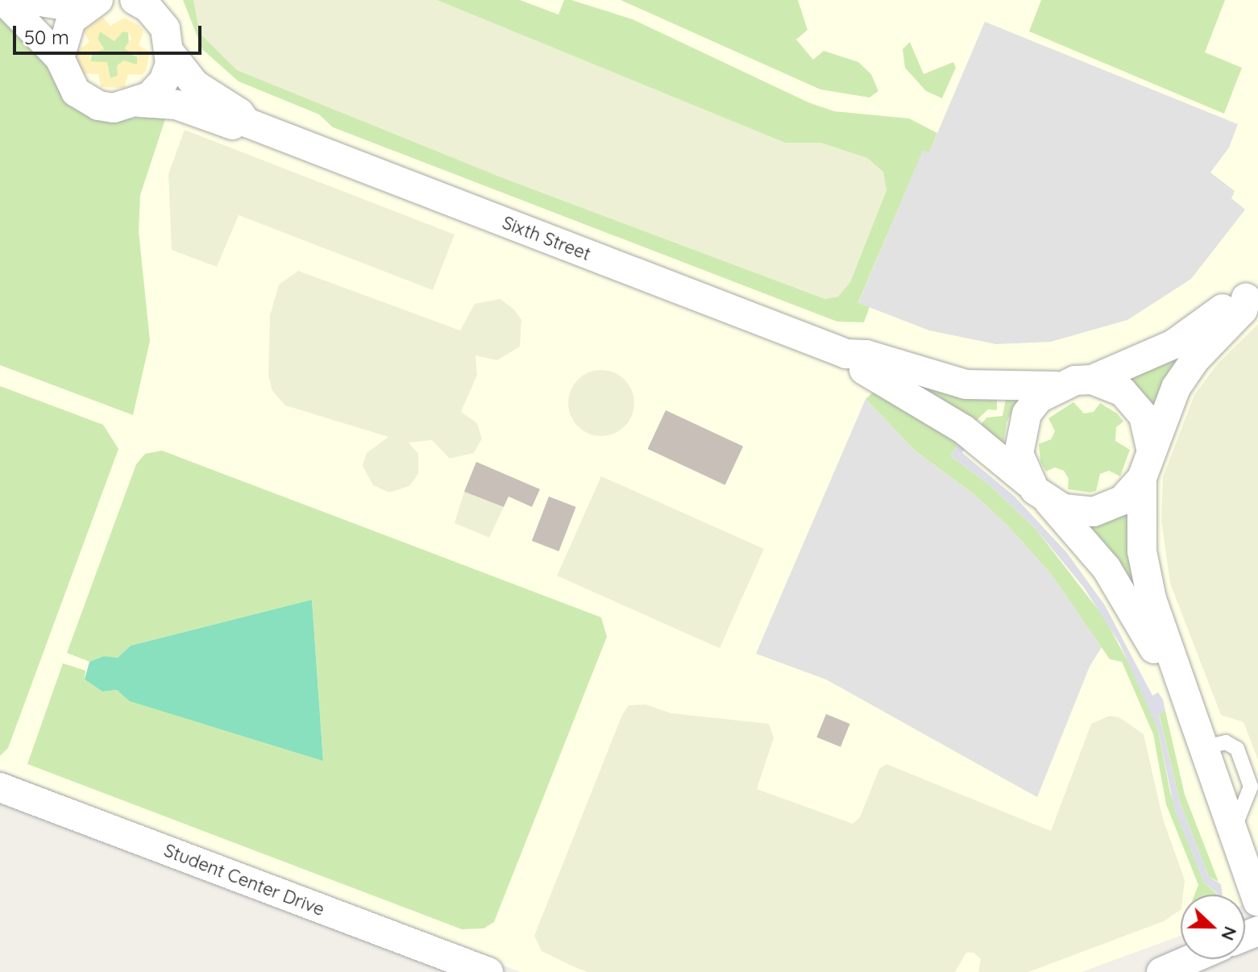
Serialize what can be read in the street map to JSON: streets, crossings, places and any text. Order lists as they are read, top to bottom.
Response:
{
  "streets": {
    "street": ["Sixth Street", "Student Center Drive"]
  },
  "scale_bar": "50 m",
  "north": "right"
}
